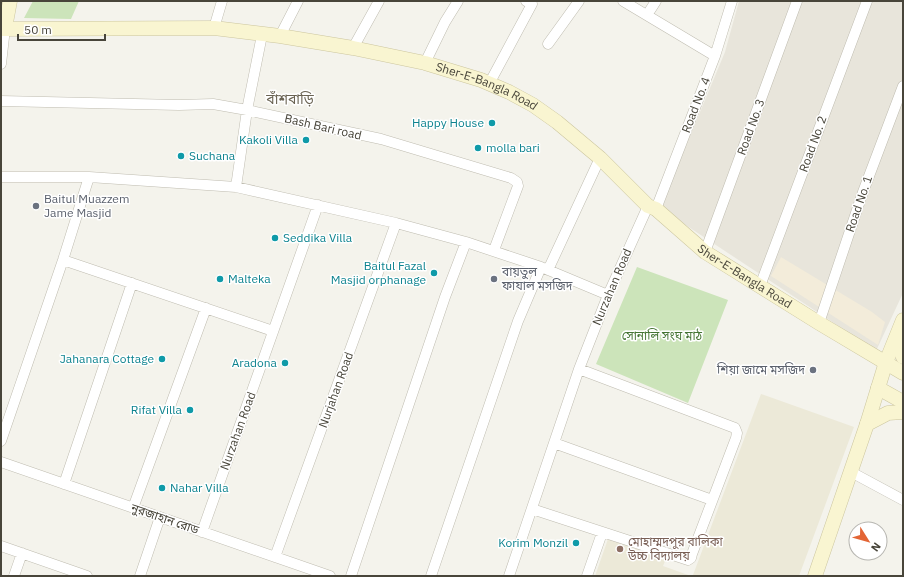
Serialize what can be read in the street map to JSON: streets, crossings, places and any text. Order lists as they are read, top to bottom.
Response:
{
  "streets": {
    "street": [
      "Sher-E-Bangla Road",
      "Road No. 4",
      "Bash Bari road",
      "Road No. 3",
      "Road No. 2",
      "Road No. 1",
      "Nurzahan Road",
      "Nurjahan Road",
      "নুরজাহান রোড"
    ]
  },
  "crossings": [
    ["Sher-E-Bangla Road", "Road No. 4"],
    ["Sher-E-Bangla Road", "Road No. 3"],
    ["Sher-E-Bangla Road", "Road No. 2"],
    ["Sher-E-Bangla Road", "Road No. 1"],
    ["Sher-E-Bangla Road", "Nurzahan Road"],
    ["Road No. 4", "Nurzahan Road"],
    ["Nurzahan Road", "নুরজাহান রোড"],
    ["Nurjahan Road", "নুরজাহান রোড"]
  ],
  "districts": ["বাঁশবাড়ি"],
  "parks": ["সোনালি সংঘ মাঠ"],
  "places": [
    "Happy House",
    "Kakoli Villa",
    "molla bari",
    "Suchana",
    "Baitul Muazzem Jame Masjid",
    "Seddika Villa",
    "Baitul Fazal Masjid orphanage",
    "Malteka",
    "বায়তুল ফাযাল মসজিদ",
    "Jahanara Cottage",
    "Aradona",
    "শিয়া জামে মসজিদ",
    "Rifat Villa",
    "Nahar Villa",
    "Korim Monzil",
    "মোহাম্মদপুর বালিকা উচ্চ বিদ্যালয়"
  ],
  "scale_bar": "50 m",
  "north": "bottom right"
}
